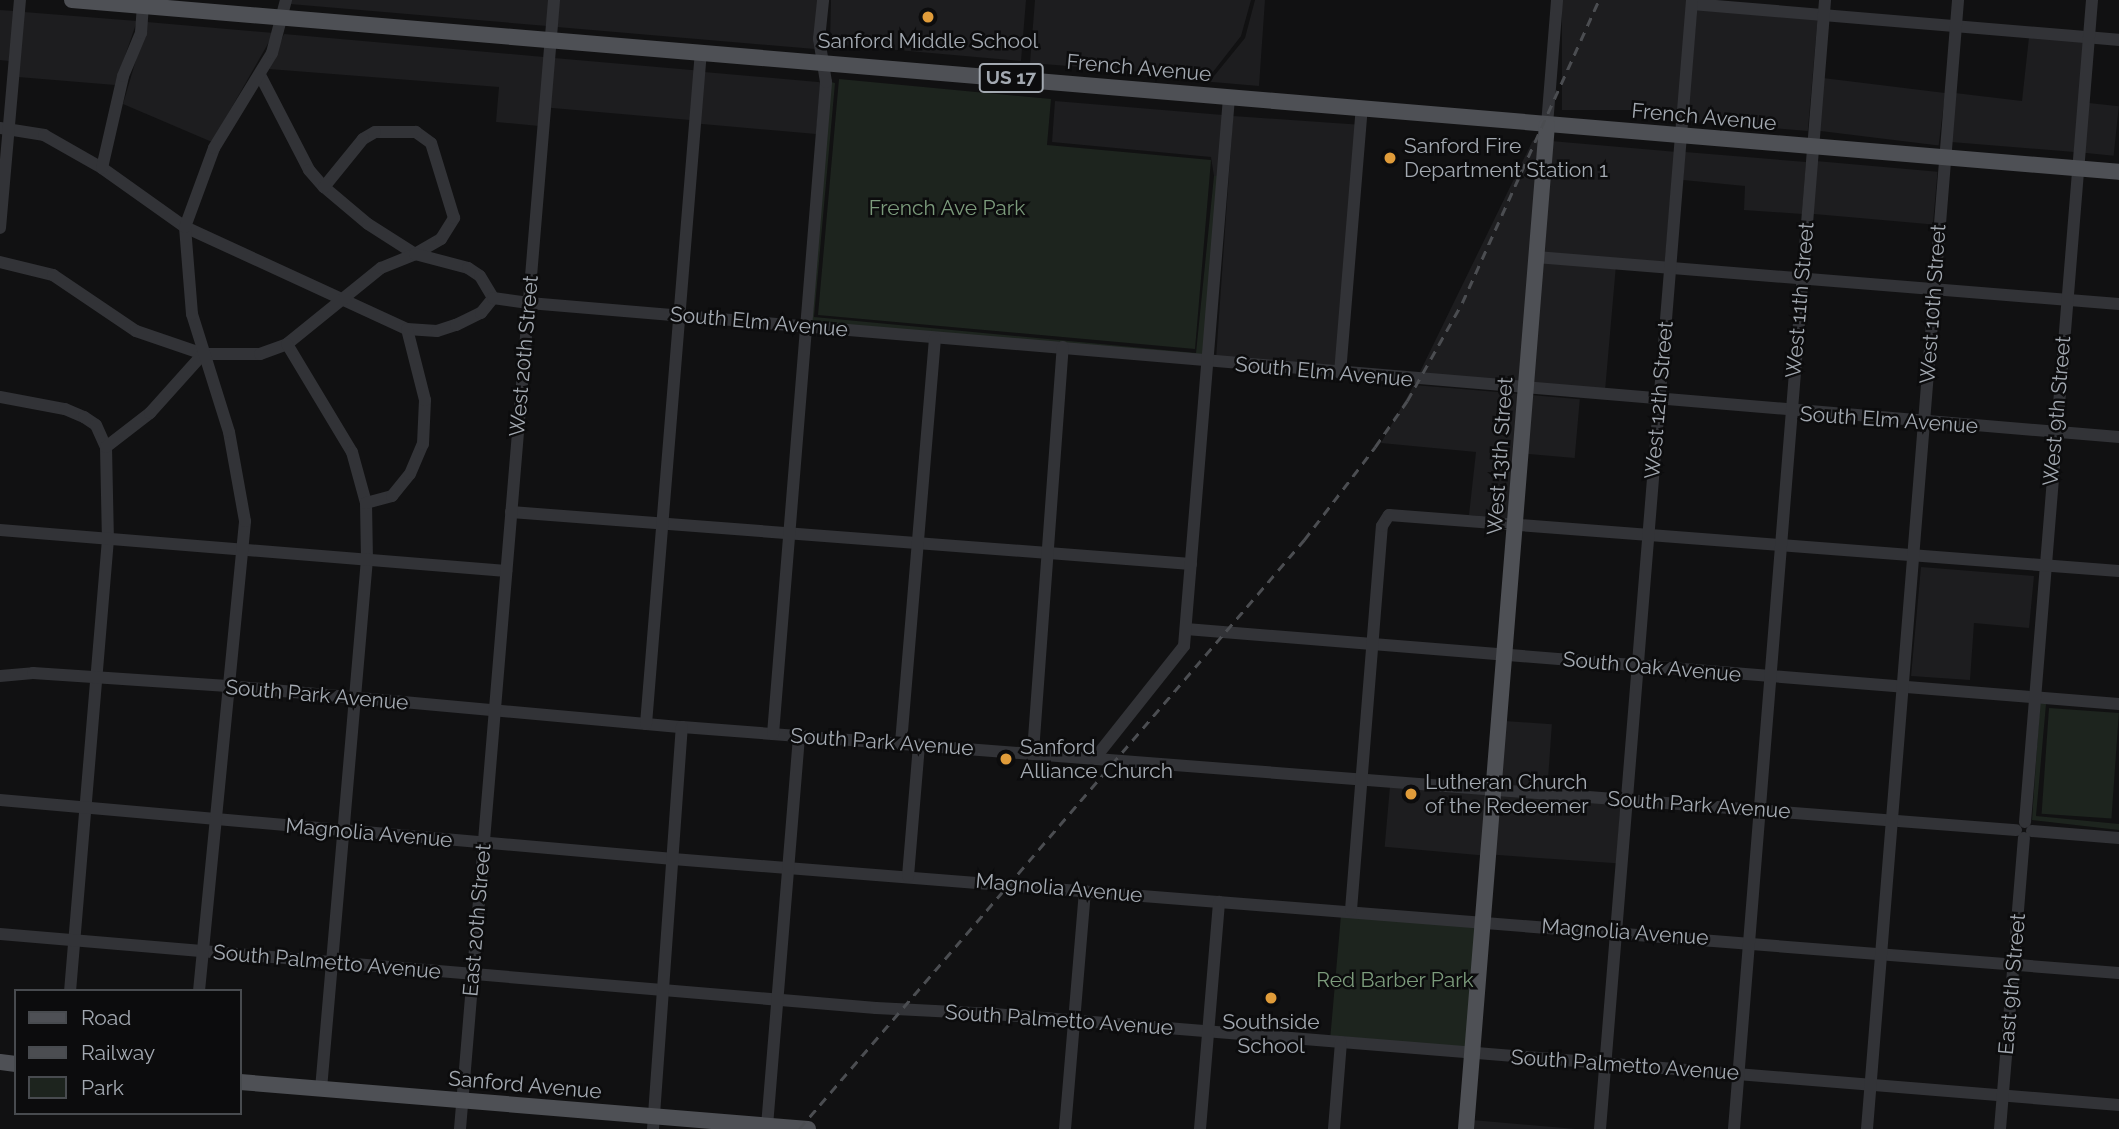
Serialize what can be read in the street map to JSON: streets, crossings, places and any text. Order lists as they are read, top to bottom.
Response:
{
  "streets": {
    "main road": [
      "French Avenue",
      "US 17",
      "West 13th Street",
      "Sanford Avenue"
    ],
    "street": [
      "West 11th Street",
      "West 10th Street",
      "South Elm Avenue",
      "West 20th Street",
      "West 12th Street",
      "West 9th Street",
      "South Oak Avenue",
      "South Park Avenue",
      "Magnolia Avenue",
      "East 20th Street",
      "South Palmetto Avenue",
      "East 9th Street"
    ]
  },
  "crossings": [
    ["French Avenue", "West 11th Street"],
    ["French Avenue", "West 10th Street"],
    ["French Avenue", "West 20th Street"],
    ["French Avenue", "West 12th Street"],
    ["French Avenue", "West 9th Street"],
    ["French Avenue", "West 13th Street"],
    ["West 11th Street", "South Elm Avenue"],
    ["West 11th Street", "South Oak Avenue"],
    ["West 11th Street", "South Park Avenue"],
    ["West 11th Street", "Magnolia Avenue"],
    ["West 11th Street", "South Palmetto Avenue"],
    ["West 10th Street", "South Elm Avenue"],
    ["West 10th Street", "South Oak Avenue"],
    ["West 10th Street", "South Park Avenue"],
    ["West 10th Street", "Magnolia Avenue"],
    ["West 10th Street", "South Palmetto Avenue"],
    ["South Elm Avenue", "West 20th Street"],
    ["South Elm Avenue", "West 12th Street"],
    ["South Elm Avenue", "West 9th Street"],
    ["South Elm Avenue", "West 13th Street"],
    ["West 20th Street", "South Park Avenue"],
    ["West 20th Street", "East 20th Street"],
    ["West 12th Street", "South Oak Avenue"],
    ["West 12th Street", "South Park Avenue"],
    ["West 12th Street", "Magnolia Avenue"],
    ["West 12th Street", "South Palmetto Avenue"],
    ["West 9th Street", "South Oak Avenue"],
    ["West 9th Street", "South Park Avenue"],
    ["West 9th Street", "East 9th Street"],
    ["West 13th Street", "South Oak Avenue"],
    ["West 13th Street", "South Park Avenue"],
    ["West 13th Street", "Magnolia Avenue"],
    ["West 13th Street", "South Palmetto Avenue"],
    ["South Park Avenue", "East 20th Street"],
    ["South Park Avenue", "East 9th Street"],
    ["Magnolia Avenue", "East 20th Street"],
    ["Magnolia Avenue", "East 9th Street"],
    ["East 20th Street", "South Palmetto Avenue"],
    ["East 20th Street", "Sanford Avenue"],
    ["South Palmetto Avenue", "East 9th Street"]
  ],
  "parks": ["French Ave Park", "Red Barber Park"],
  "places": [
    "Sanford Middle School",
    "Sanford Fire Department Station 1",
    "Sanford Alliance Church",
    "Lutheran Church of the Redeemer",
    "Southside School"
  ],
  "legend": ["Road", "Railway", "Park"]
}
